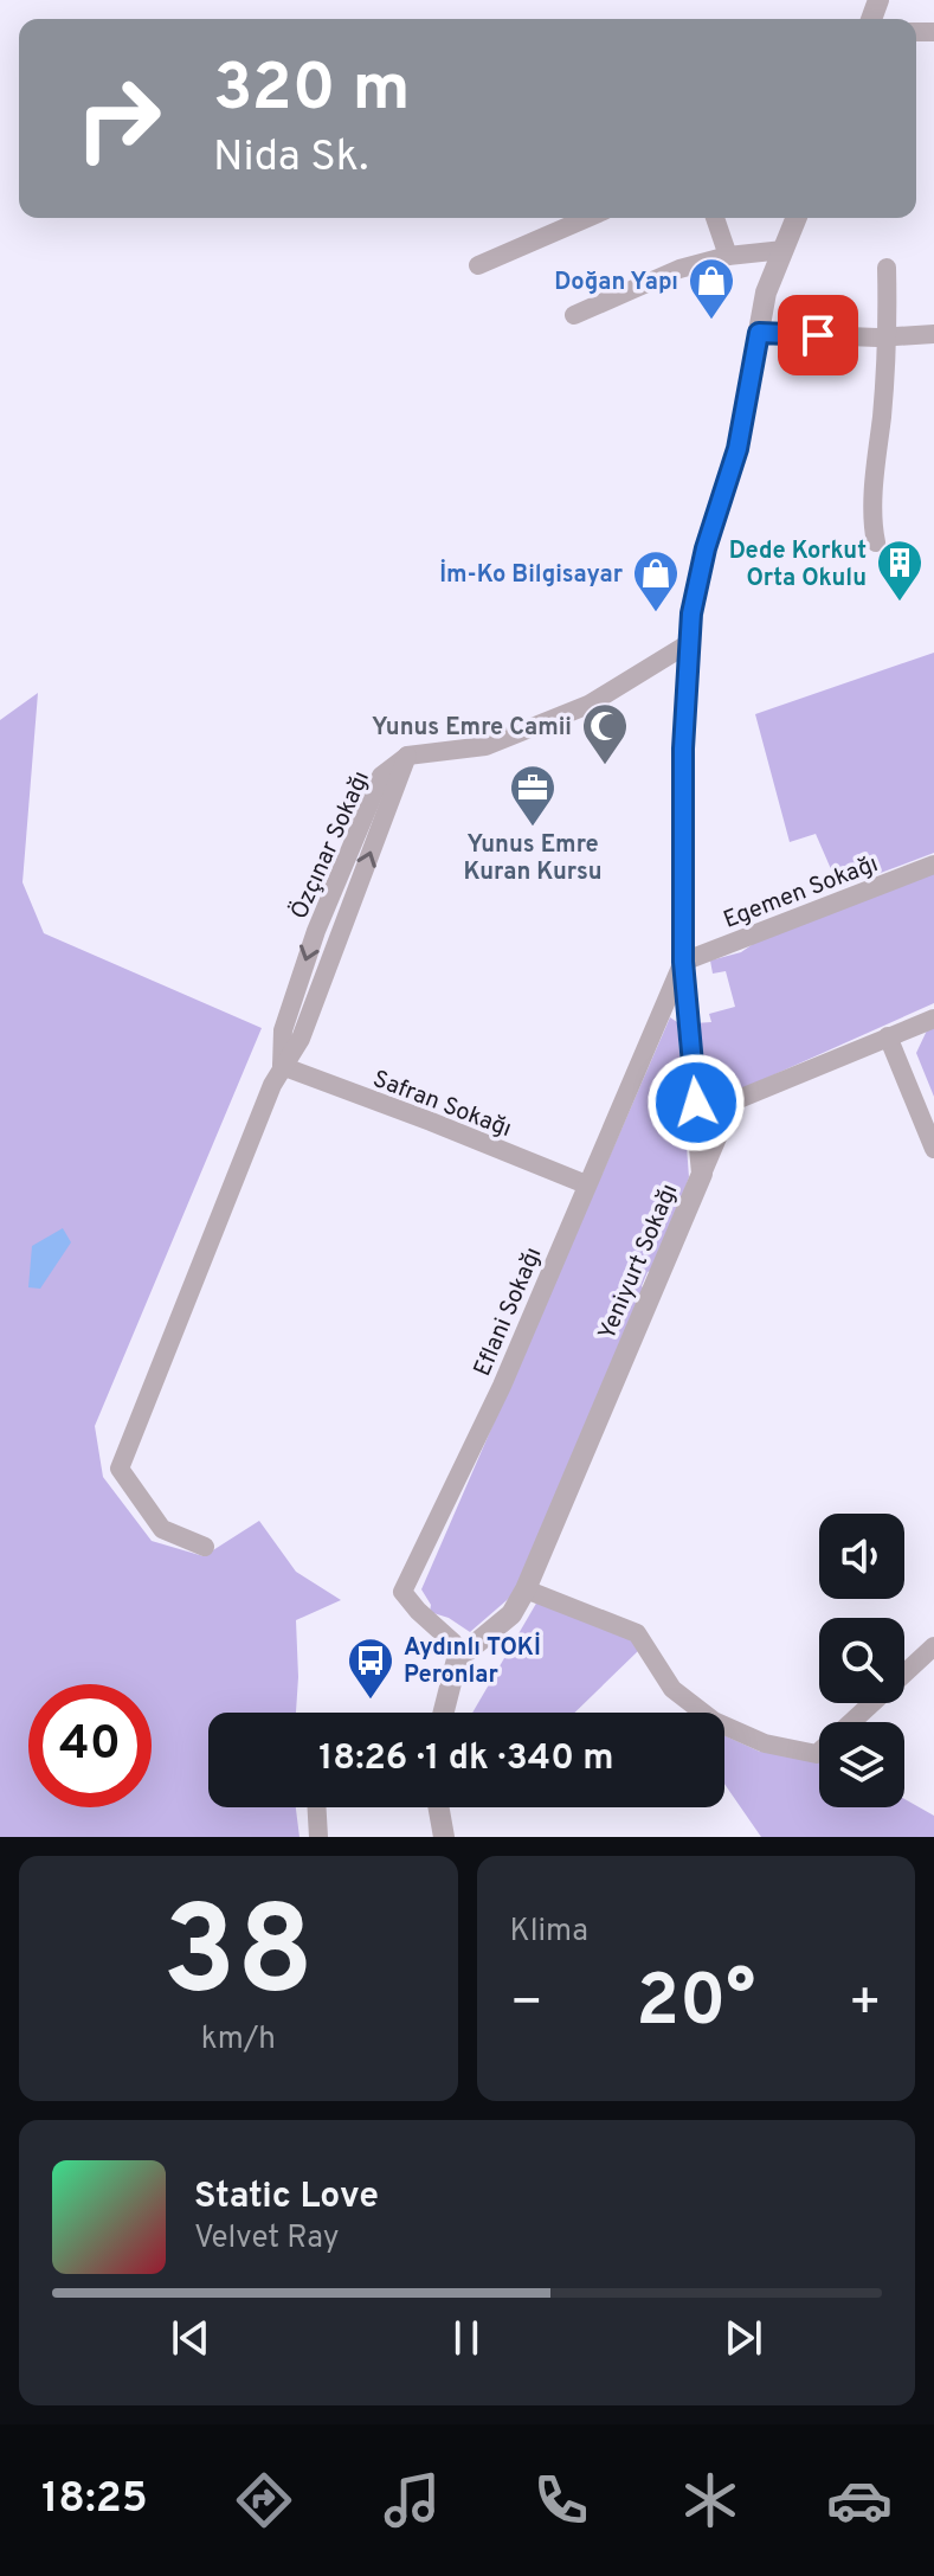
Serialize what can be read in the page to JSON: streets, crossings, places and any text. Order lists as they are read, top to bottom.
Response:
{
  "streets": {
    "street": [
      "Özçınar Sokağı",
      "Egemen Sokağı",
      "Safran Sokağı",
      "Yeniyurt Sokağı",
      "Eflani Sokağı"
    ]
  },
  "crossings": [
    ["Özçınar Sokağı", "Safran Sokağı"],
    ["Özçınar Sokağı", "Yeniyurt Sokağı"],
    ["Egemen Sokağı", "Yeniyurt Sokağı"],
    ["Egemen Sokağı", "Eflani Sokağı"],
    ["Safran Sokağı", "Eflani Sokağı"],
    ["Yeniyurt Sokağı", "Eflani Sokağı"]
  ],
  "places": {
    "shop": ["Doğan Yapı", "İm-Ko Bilgisayar"],
    "building": ["Dede Korkut Orta Okulu"],
    "mosque": ["Yunus Emre Camii"],
    "office": ["Yunus Emre Kuran Kursu"],
    "bus stop": ["Aydınlı TOKİ Peronlar"]
  },
  "page": {
    "turn": ["320 m", "Nida Sk."],
    "limit": "40",
    "trip": "18:26 · 1 dk · 340 m",
    "tile": [
      ["38", "km/h"],
      "Klima"
    ],
    "heat": ["−", "20°", "+"],
    "song": ["Static Love", "Velvet Ray"],
    "tabs": "18:25"
  }
}
